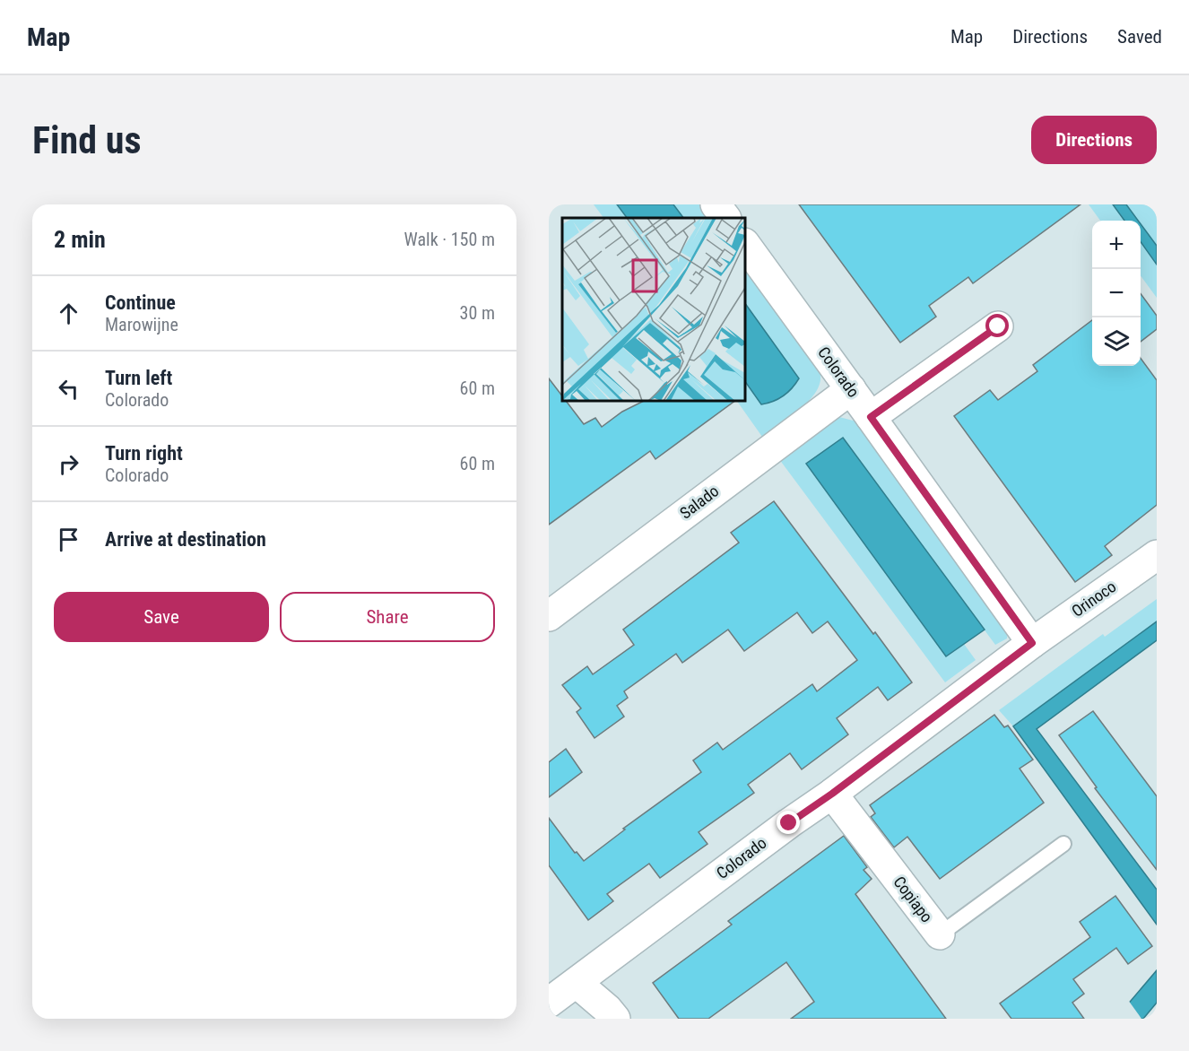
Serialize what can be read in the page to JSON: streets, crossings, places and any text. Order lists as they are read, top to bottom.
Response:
{
  "streets": {
    "street": [
      "Colorado",
      "Salado",
      "Orinoco",
      "Copiapo"
    ]
  },
  "crossings": [
    ["Colorado", "Salado"],
    ["Colorado", "Orinoco"],
    ["Colorado", "Copiapo"]
  ],
  "page": {
    "header": "Map",
    "nav": ["Map", "Directions", "Saved"],
    "buttons": [
      "Directions",
      ["Save", "Share"]
    ],
    "title": "Find us",
    "heading": ["2 min", "Walk · 150 m"],
    "map_buttons": ["+", "−"],
    "list": [
      ["Continue", "Marowijne", "30 m"],
      ["Turn left", "Colorado", "60 m"],
      ["Turn right", "Colorado", "60 m"],
      "Arrive at destination"
    ]
  }
}
